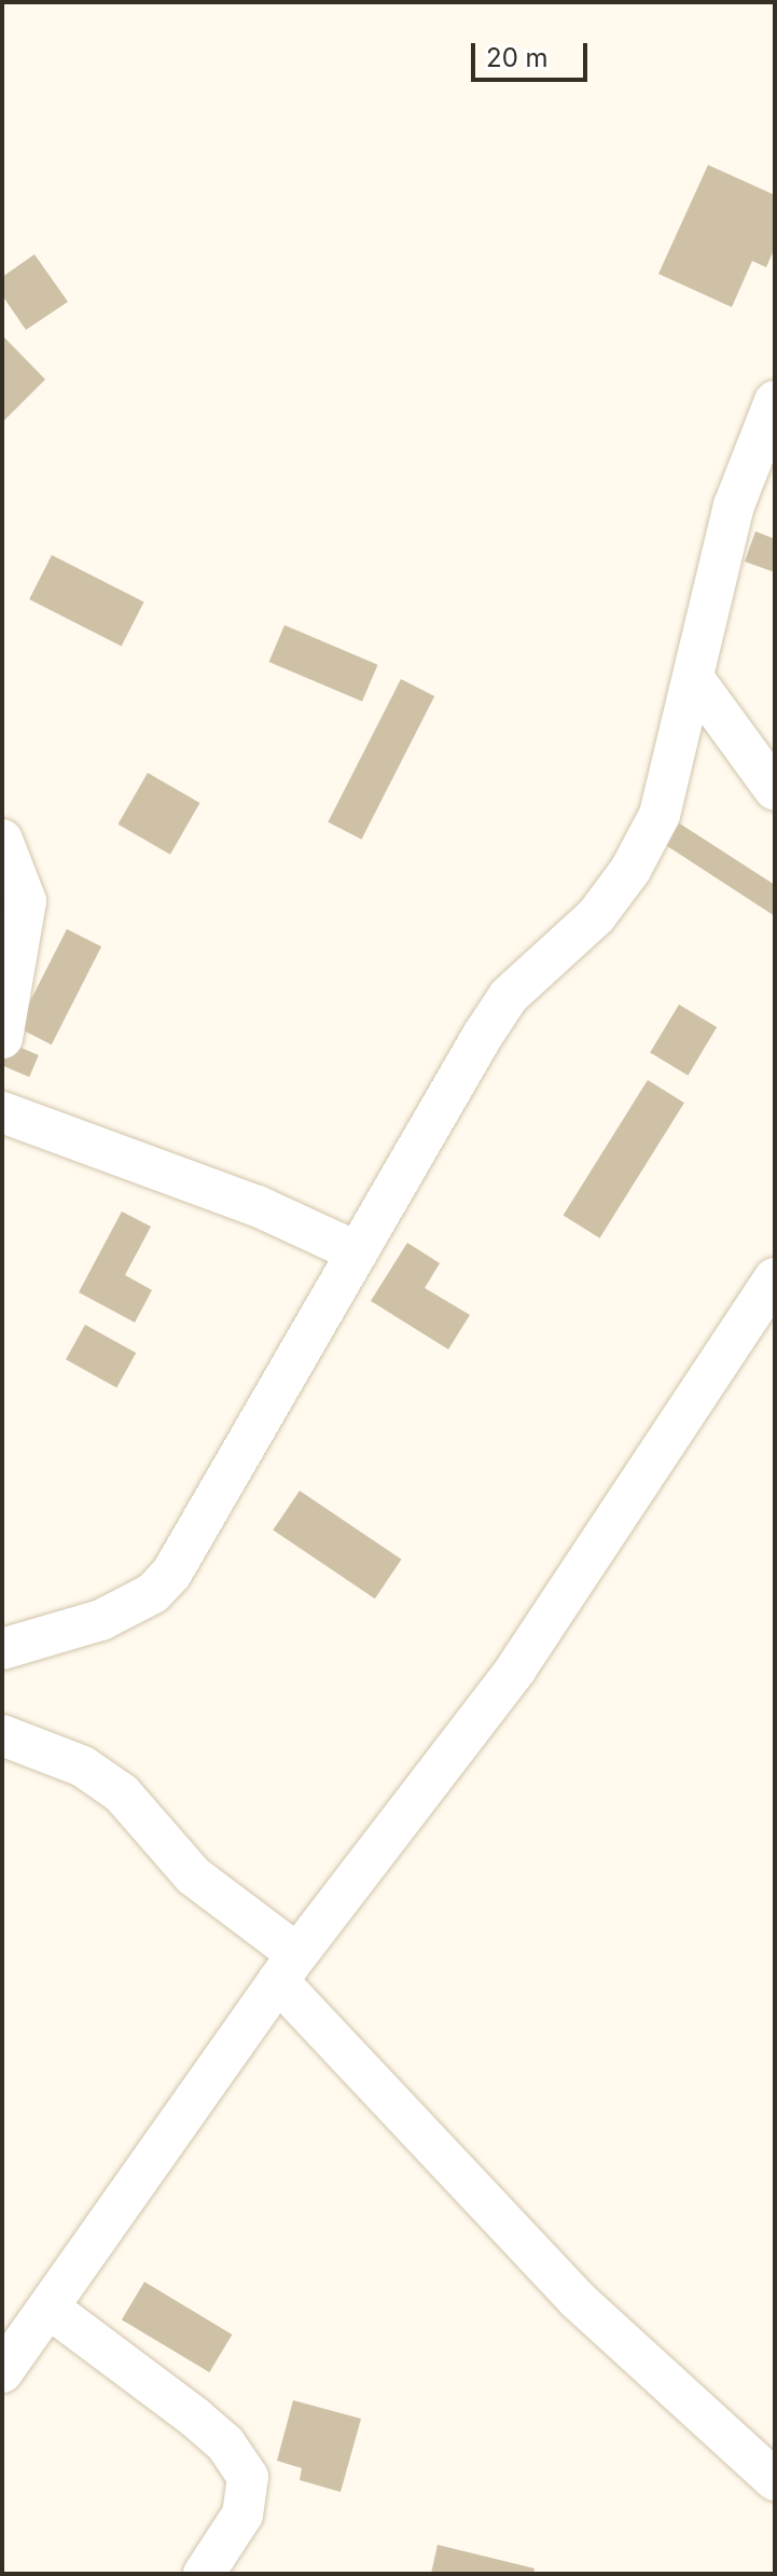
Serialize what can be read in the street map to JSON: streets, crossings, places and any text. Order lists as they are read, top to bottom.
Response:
{
  "scale_bar": "20 m"
}
